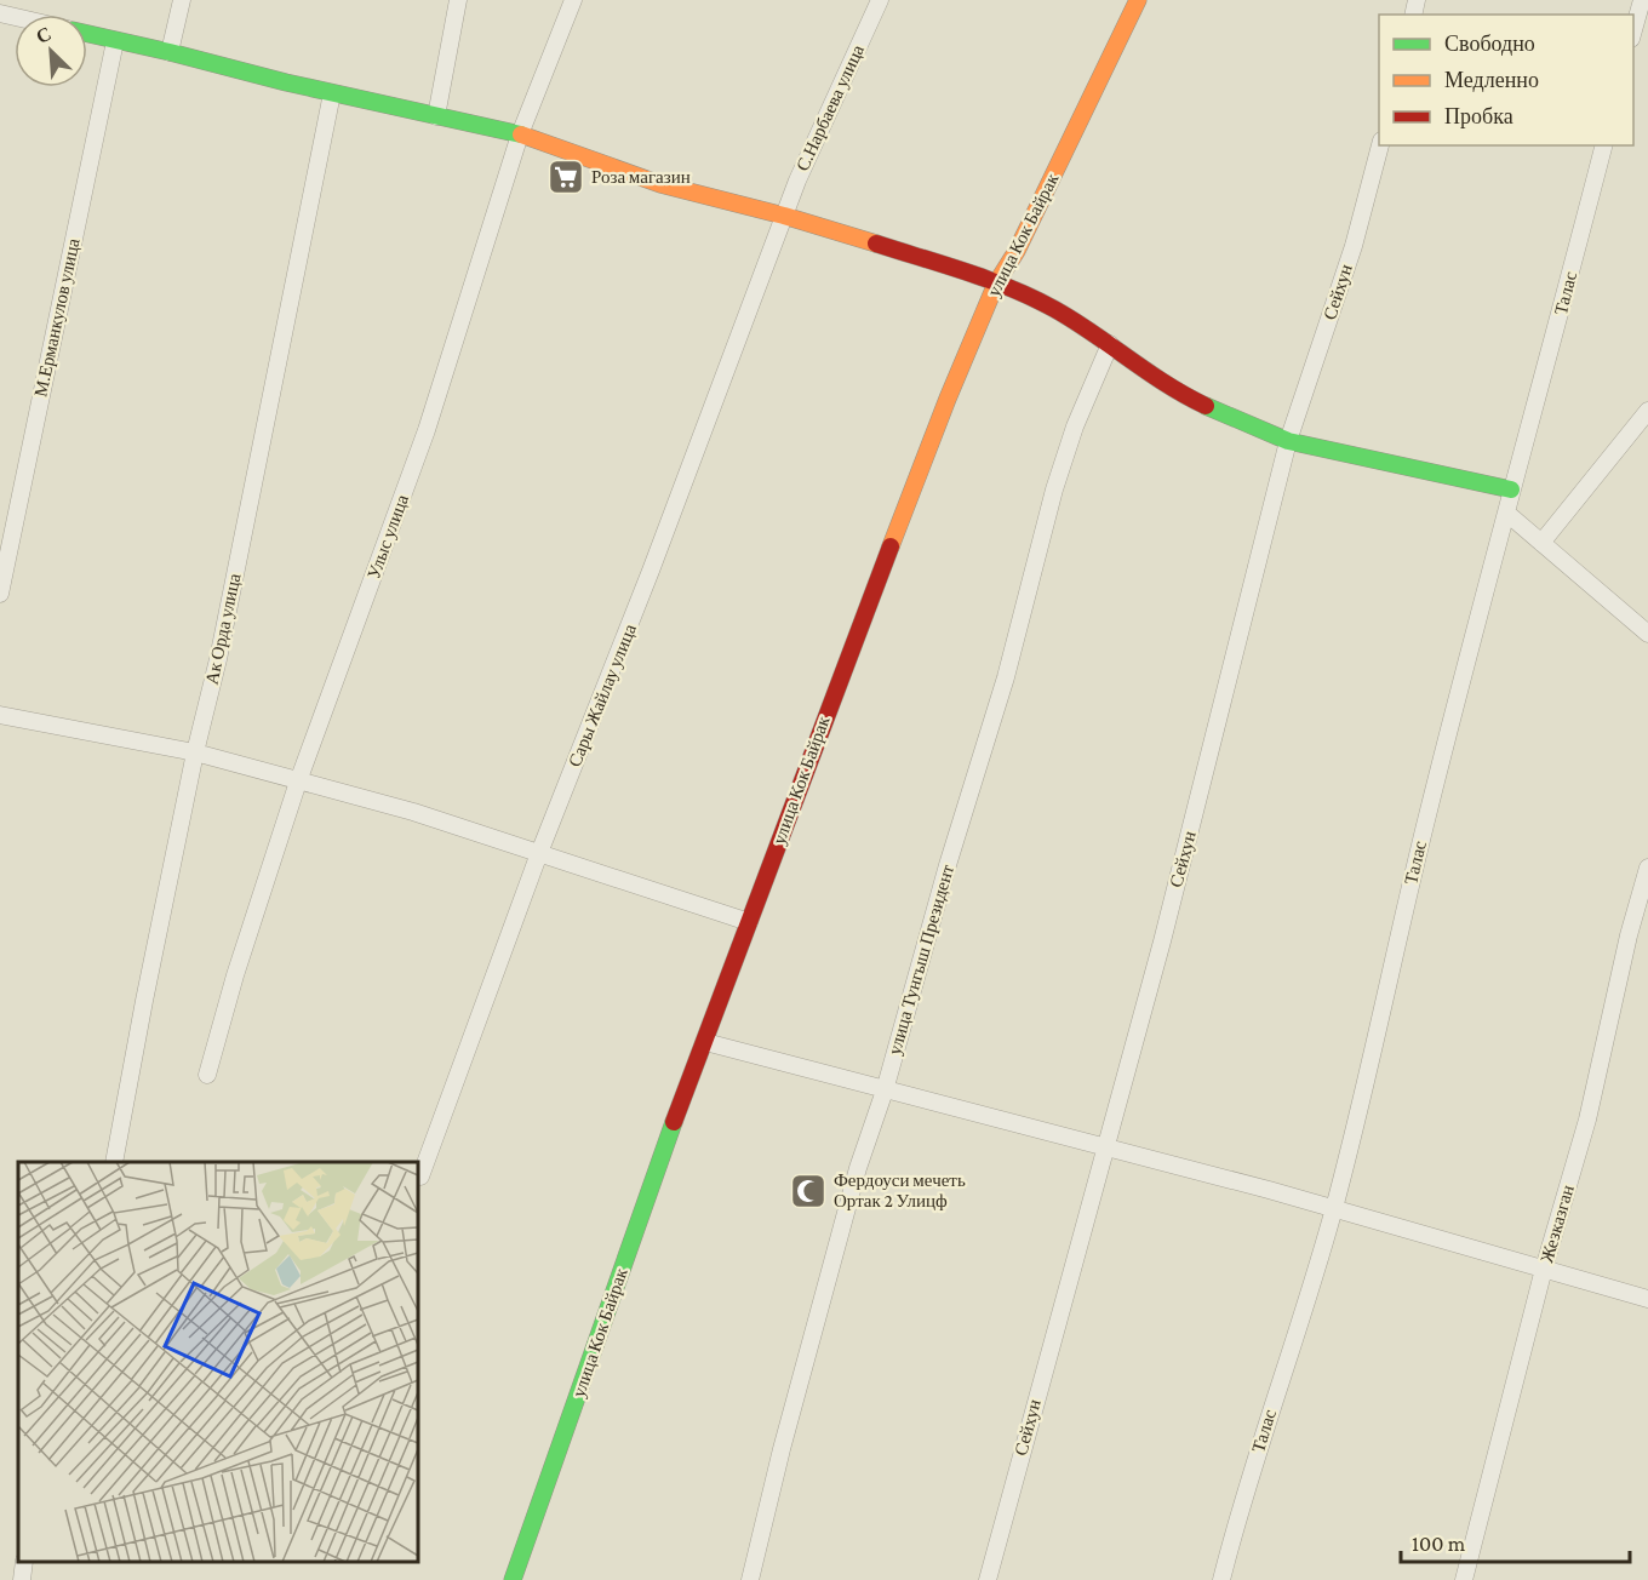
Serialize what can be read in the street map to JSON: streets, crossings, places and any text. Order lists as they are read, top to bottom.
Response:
{
  "streets": {
    "street": [
      "С.Нарбаева улица",
      "улица Кок Байрак",
      "Сейхун",
      "Талас",
      "М.Ерманкулов улица",
      "Улыс улица",
      "Ак Орда улица",
      "Сары Жайлау улица",
      "улица Тунгыш Президент",
      "Жезказган"
    ]
  },
  "crossings": [
    ["С.Нарбаева улица", "Сары Жайлау улица"]
  ],
  "places": {
    "supermarket": ["Роза магазин"],
    "mosque": ["Фердоуси мечеть Ортак 2 Улицф"]
  },
  "legend": ["Свободно", "Медленно", "Пробка"],
  "scale_bar": "100 m",
  "north": "top left"
}
